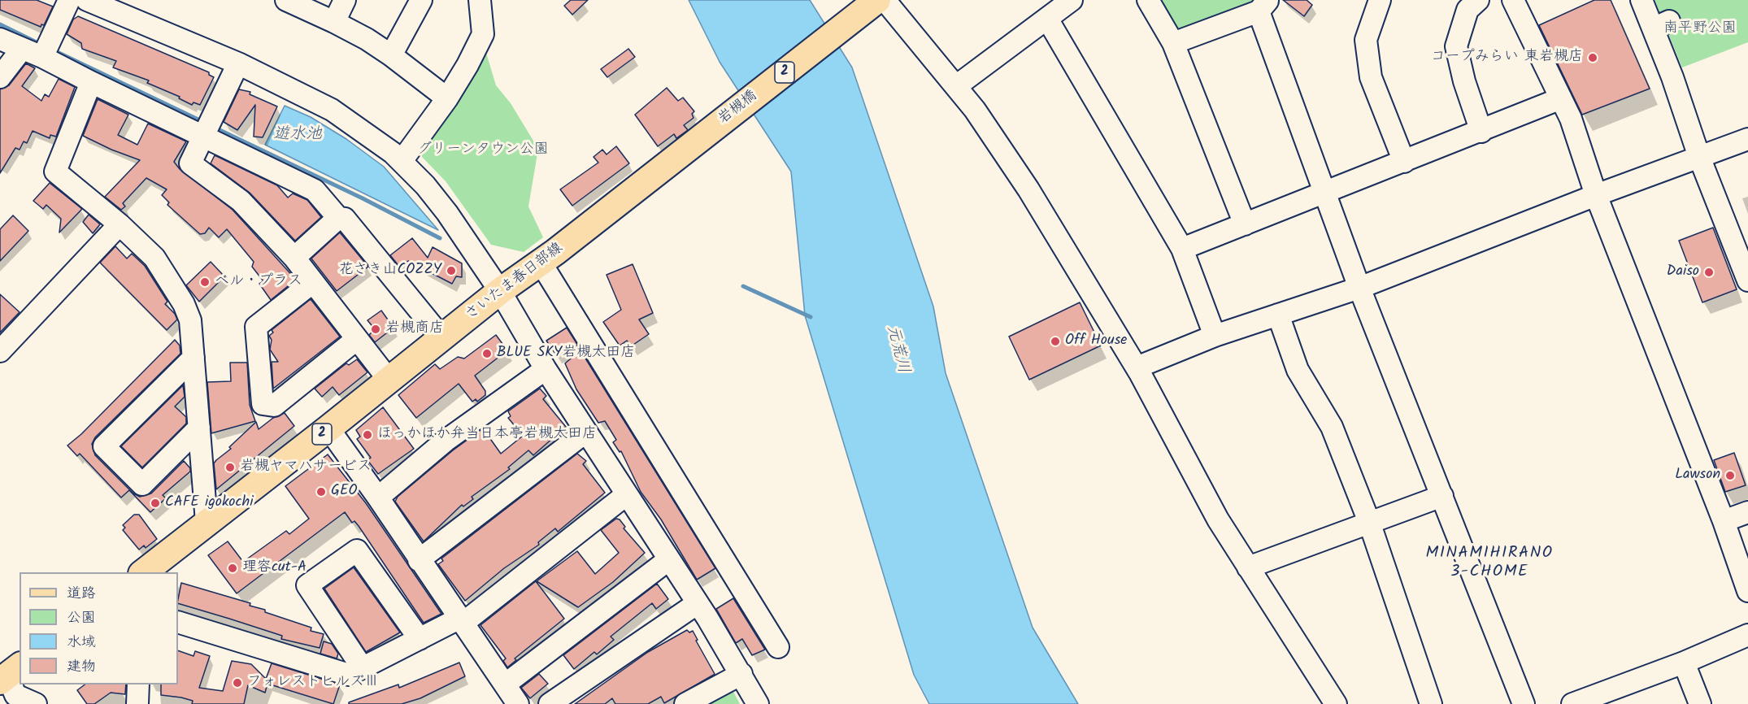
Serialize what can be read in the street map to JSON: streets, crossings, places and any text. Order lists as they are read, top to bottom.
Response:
{
  "streets": {
    "main road": ["2", "岩槻橋", "さいたま春日部線"]
  },
  "crossings": [
    ["岩槻橋", "さいたま春日部線"]
  ],
  "districts": ["MINAMIHIRANO 3-CHOME"],
  "water": ["遊水池", "元荒川"],
  "parks": ["南平野公園", "グリーンタウン公園"],
  "places": [
    "コープみらい 東岩槻店",
    "花さき山COZZY",
    "Daiso",
    "ベル・プラス",
    "岩槻商店",
    "Off House",
    "BLUE SKY岩槻太田店",
    "ほっかほか弁当日本亭岩槻太田店",
    "岩槻ヤマハサービス",
    "Lawson",
    "GEO",
    "CAFE igokochi",
    "理容cut-A",
    "フォレストヒルズⅢ"
  ],
  "legend": [
    "道路",
    "公園",
    "水域",
    "建物"
  ]
}
